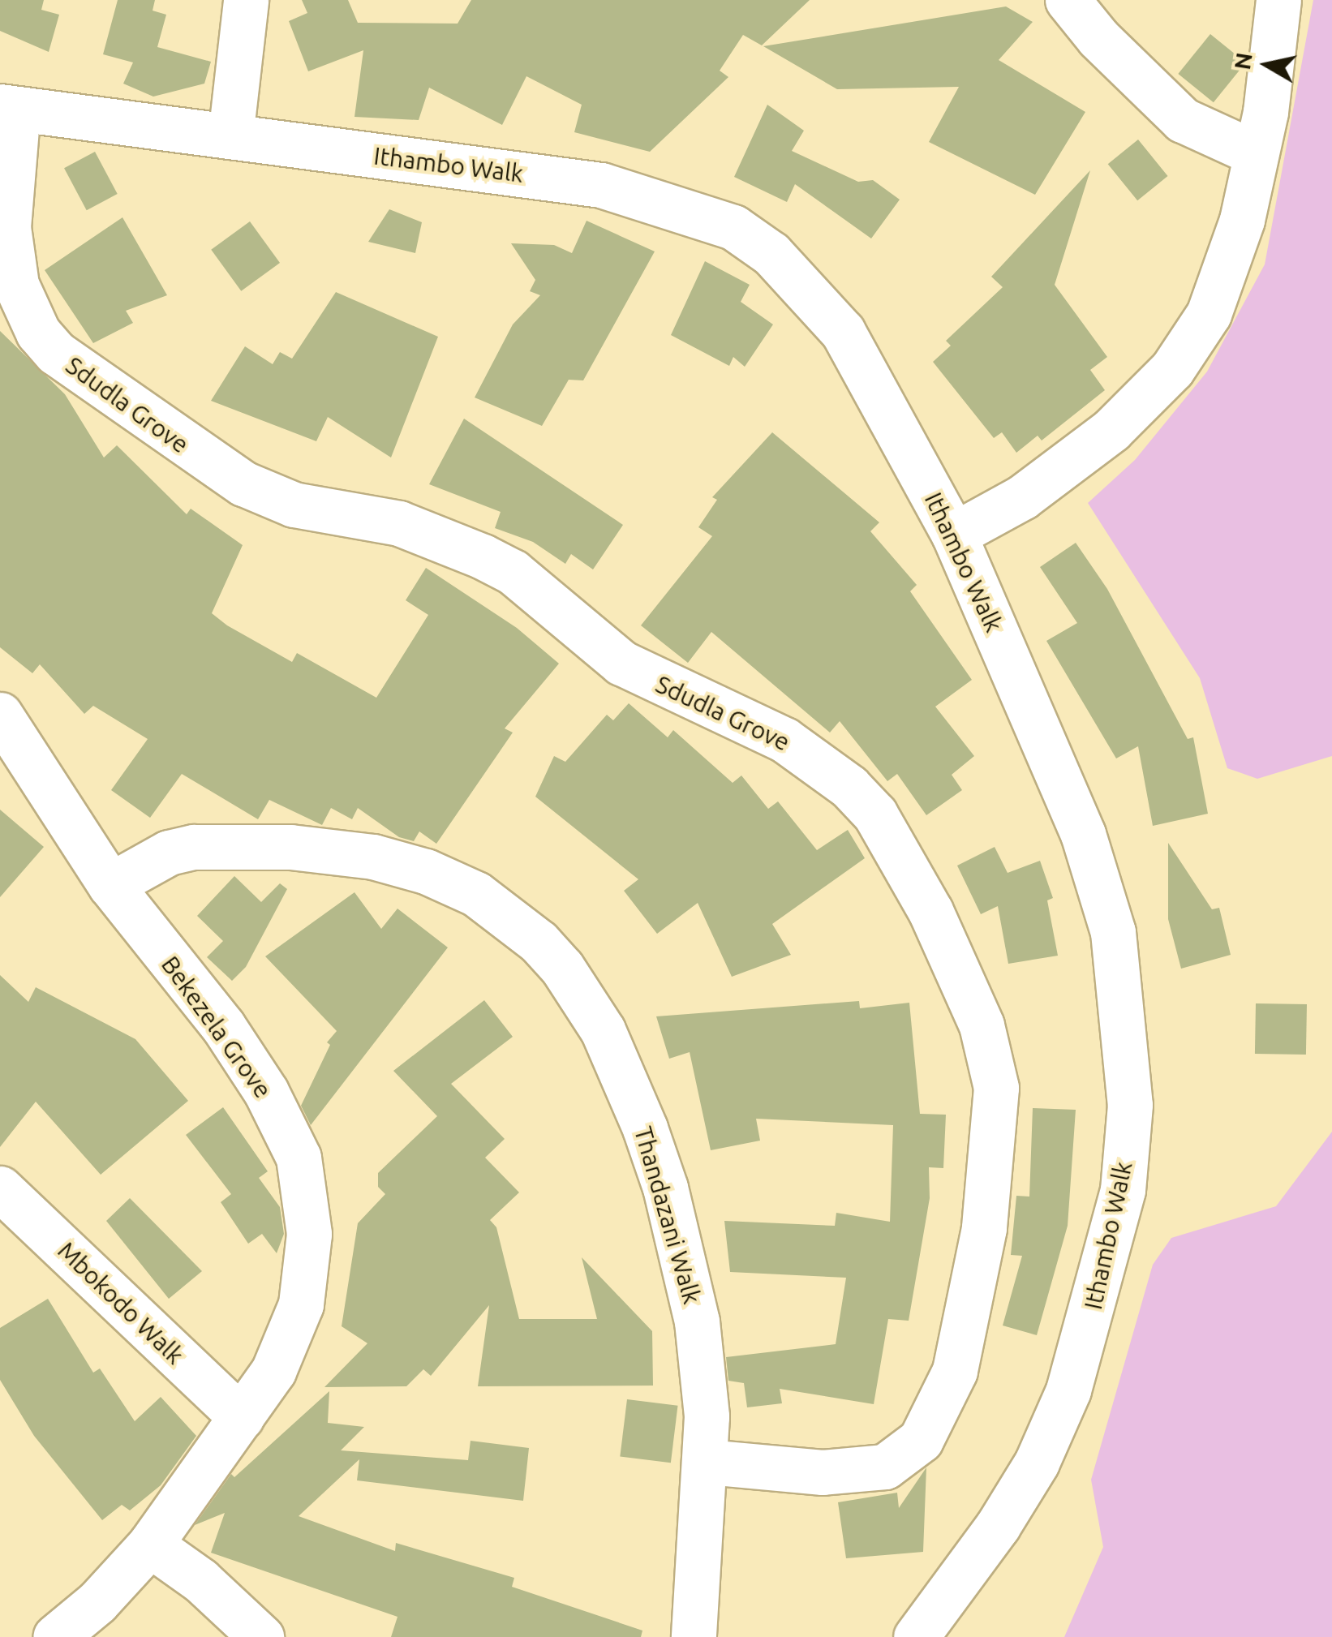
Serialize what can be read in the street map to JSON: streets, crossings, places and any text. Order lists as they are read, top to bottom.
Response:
{
  "streets": {
    "street": [
      "Ithambo Walk",
      "Sdudla Grove",
      "Bekezela Grove",
      "Thandazani Walk",
      "Mbokodo Walk"
    ]
  },
  "crossings": [
    ["Ithambo Walk", "Sdudla Grove"],
    ["Sdudla Grove", "Thandazani Walk"],
    ["Bekezela Grove", "Thandazani Walk"],
    ["Bekezela Grove", "Mbokodo Walk"]
  ],
  "north": "left"
}
